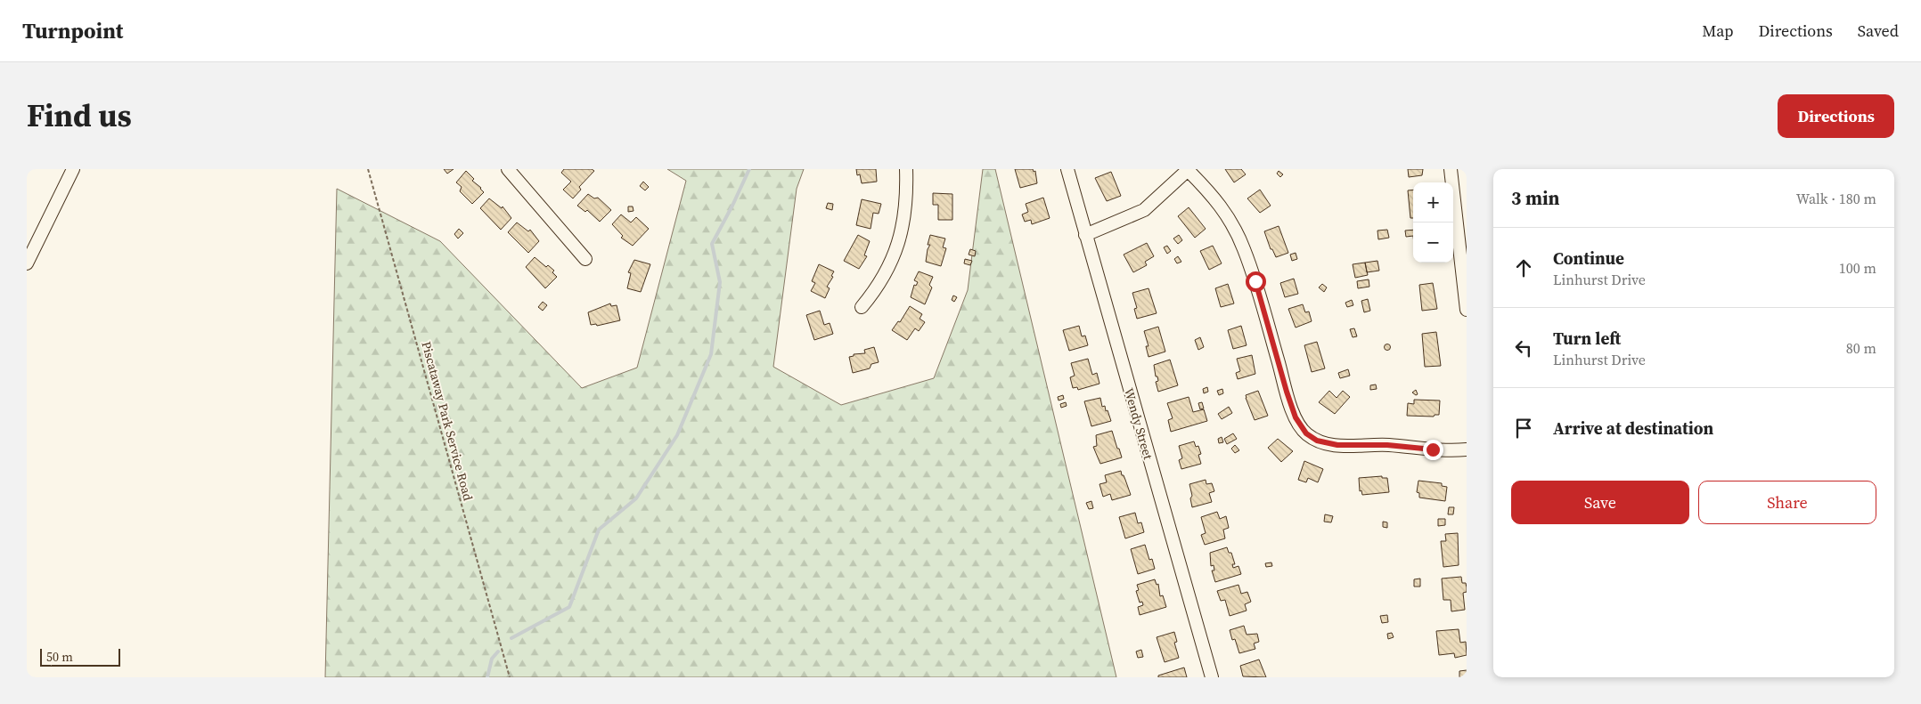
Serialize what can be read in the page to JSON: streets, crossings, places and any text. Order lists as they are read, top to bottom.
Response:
{
  "streets": {
    "street": ["Wendy Street"],
    "path": ["Piscataway Park Service Road"]
  },
  "scale_bar": "50 m",
  "page": {
    "header": "Turnpoint",
    "nav": ["Map", "Directions", "Saved"],
    "title": "Find us",
    "buttons": [
      "Directions",
      ["Save", "Share"]
    ],
    "heading": ["3 min", "Walk · 180 m"],
    "map_buttons": ["+", "−"],
    "list": [
      ["Continue", "Linhurst Drive", "100 m"],
      ["Turn left", "Linhurst Drive", "80 m"],
      "Arrive at destination"
    ],
    "scale": "50 m"
  }
}
